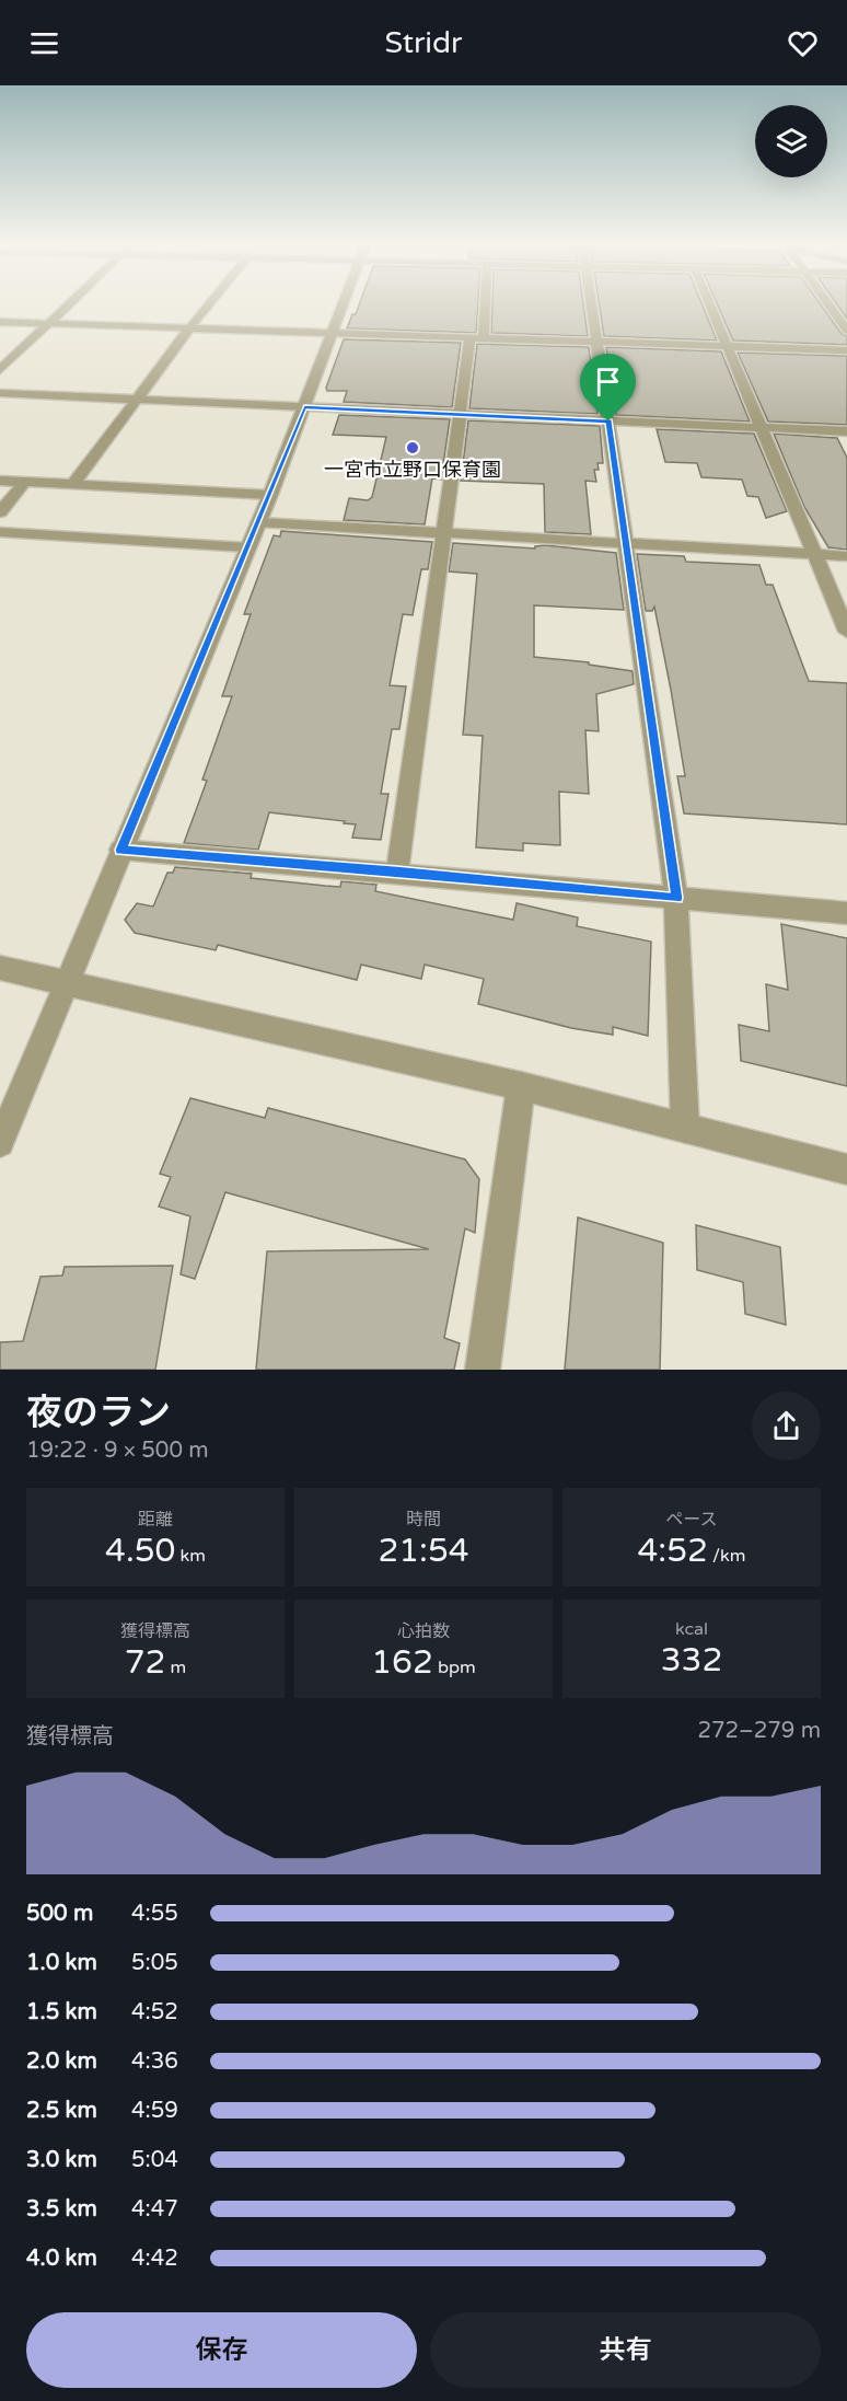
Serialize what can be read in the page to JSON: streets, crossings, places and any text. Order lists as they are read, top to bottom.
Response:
{
  "places": ["一宮市立野口保育園"],
  "page": {
    "header": "Stridr",
    "heading": ["夜のラン", "19:22 · 9 × 500 m"],
    "stats": [
      ["距離", "4.50 km"],
      ["時間", "21:54"],
      ["ペース", "4:52 /km"],
      ["獲得標高", "72 m"],
      ["心拍数", "162 bpm"],
      ["kcal", "332"]
    ],
    "chart": ["獲得標高", "272–279 m"],
    "list": [
      {
        "name": "500 m",
        "note": "4:55"
      },
      {
        "name": "1.0 km",
        "note": "5:05"
      },
      {
        "name": "1.5 km",
        "note": "4:52"
      },
      {
        "name": "2.0 km",
        "note": "4:36"
      },
      {
        "name": "2.5 km",
        "note": "4:59"
      },
      {
        "name": "3.0 km",
        "note": "5:04"
      },
      {
        "name": "3.5 km",
        "note": "4:47"
      },
      {
        "name": "4.0 km",
        "note": "4:42"
      }
    ],
    "buttons": ["保存", "共有"]
  }
}
